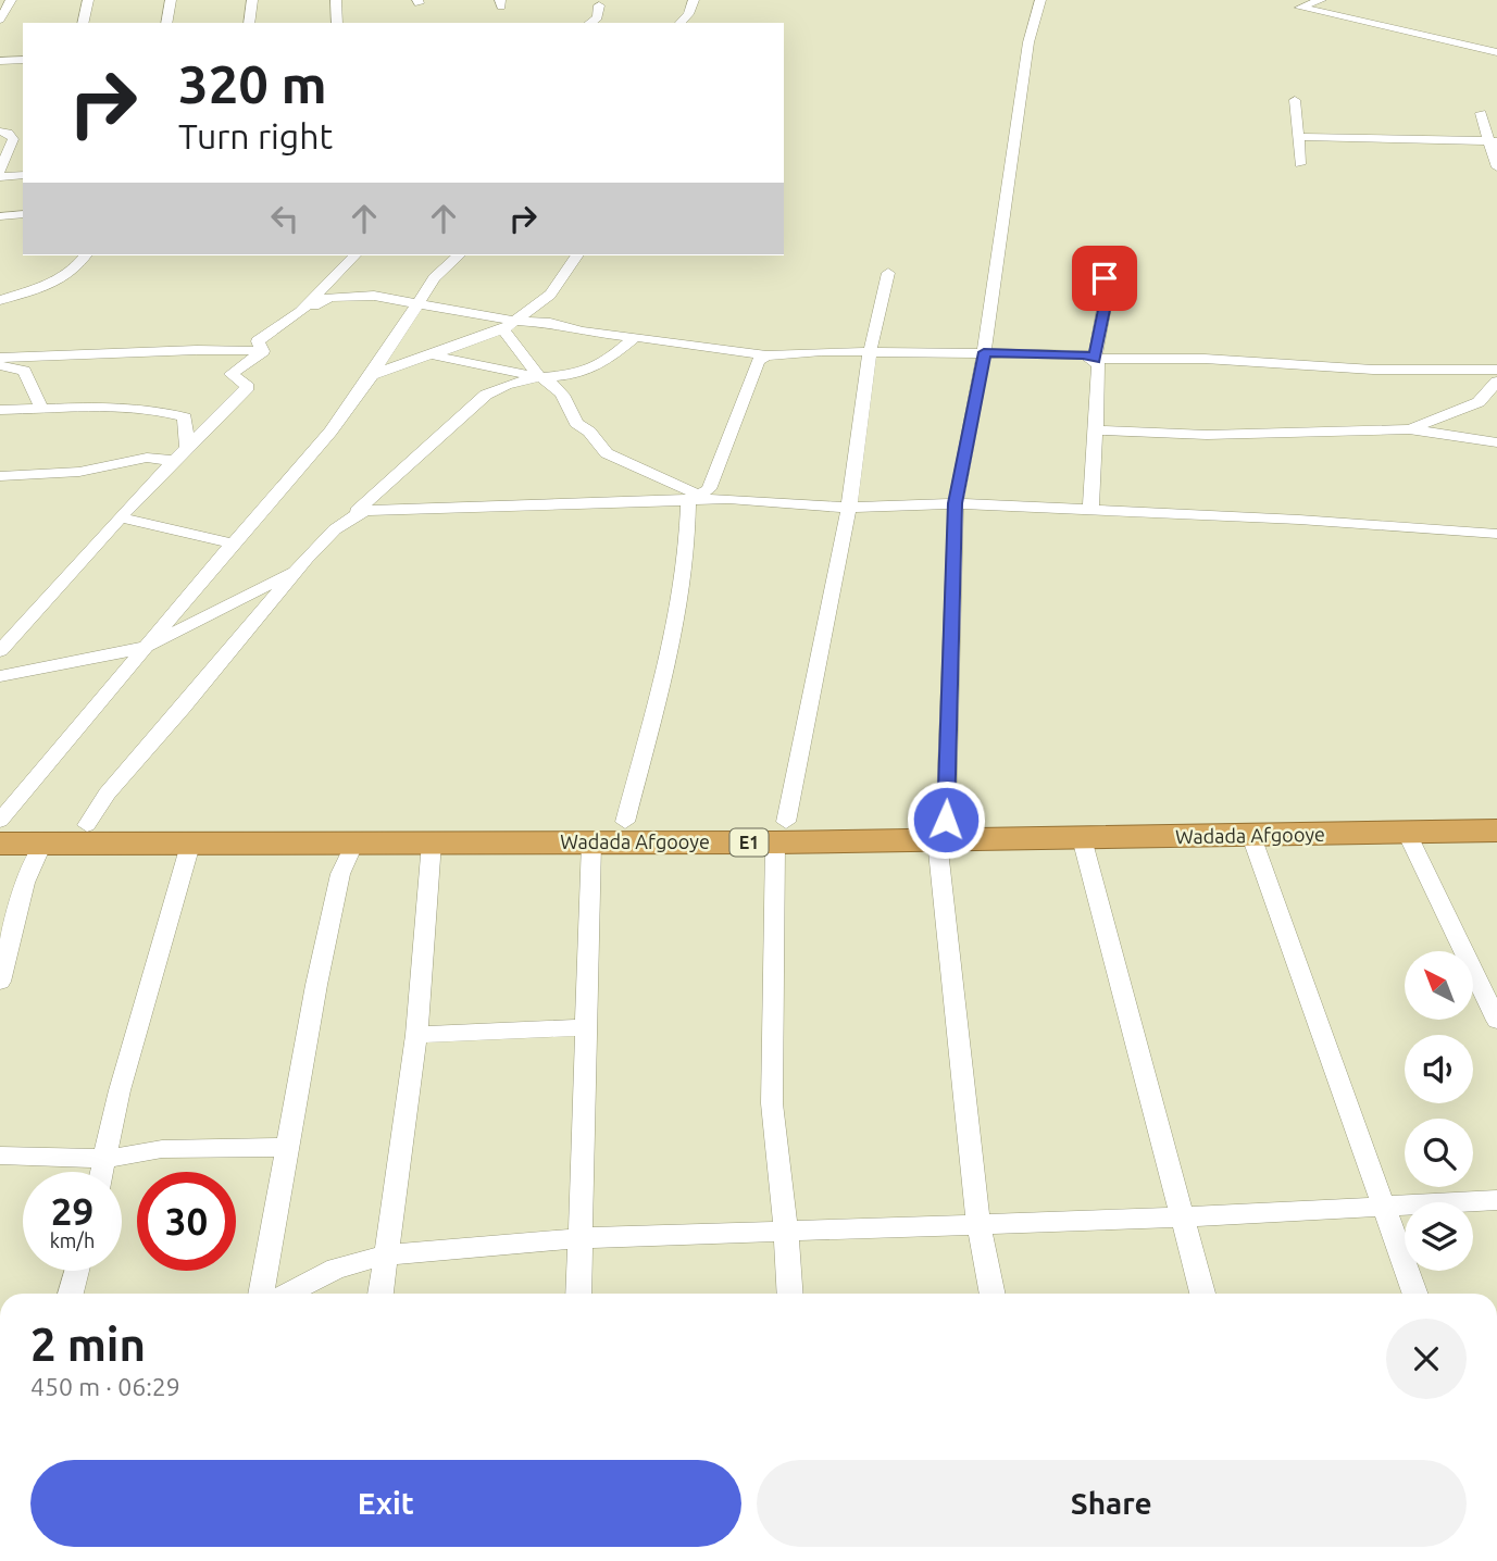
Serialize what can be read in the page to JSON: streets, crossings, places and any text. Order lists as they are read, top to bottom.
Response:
{
  "streets": {
    "highway": ["Wadada Afgooye", "E1"]
  },
  "north": "top left",
  "page": {
    "turn": ["320 m", "Turn right"],
    "speed": "29 km/h",
    "limit": "30",
    "heading": ["2 min", "450 m · 06:29"],
    "buttons": ["Exit", "Share"]
  }
}
